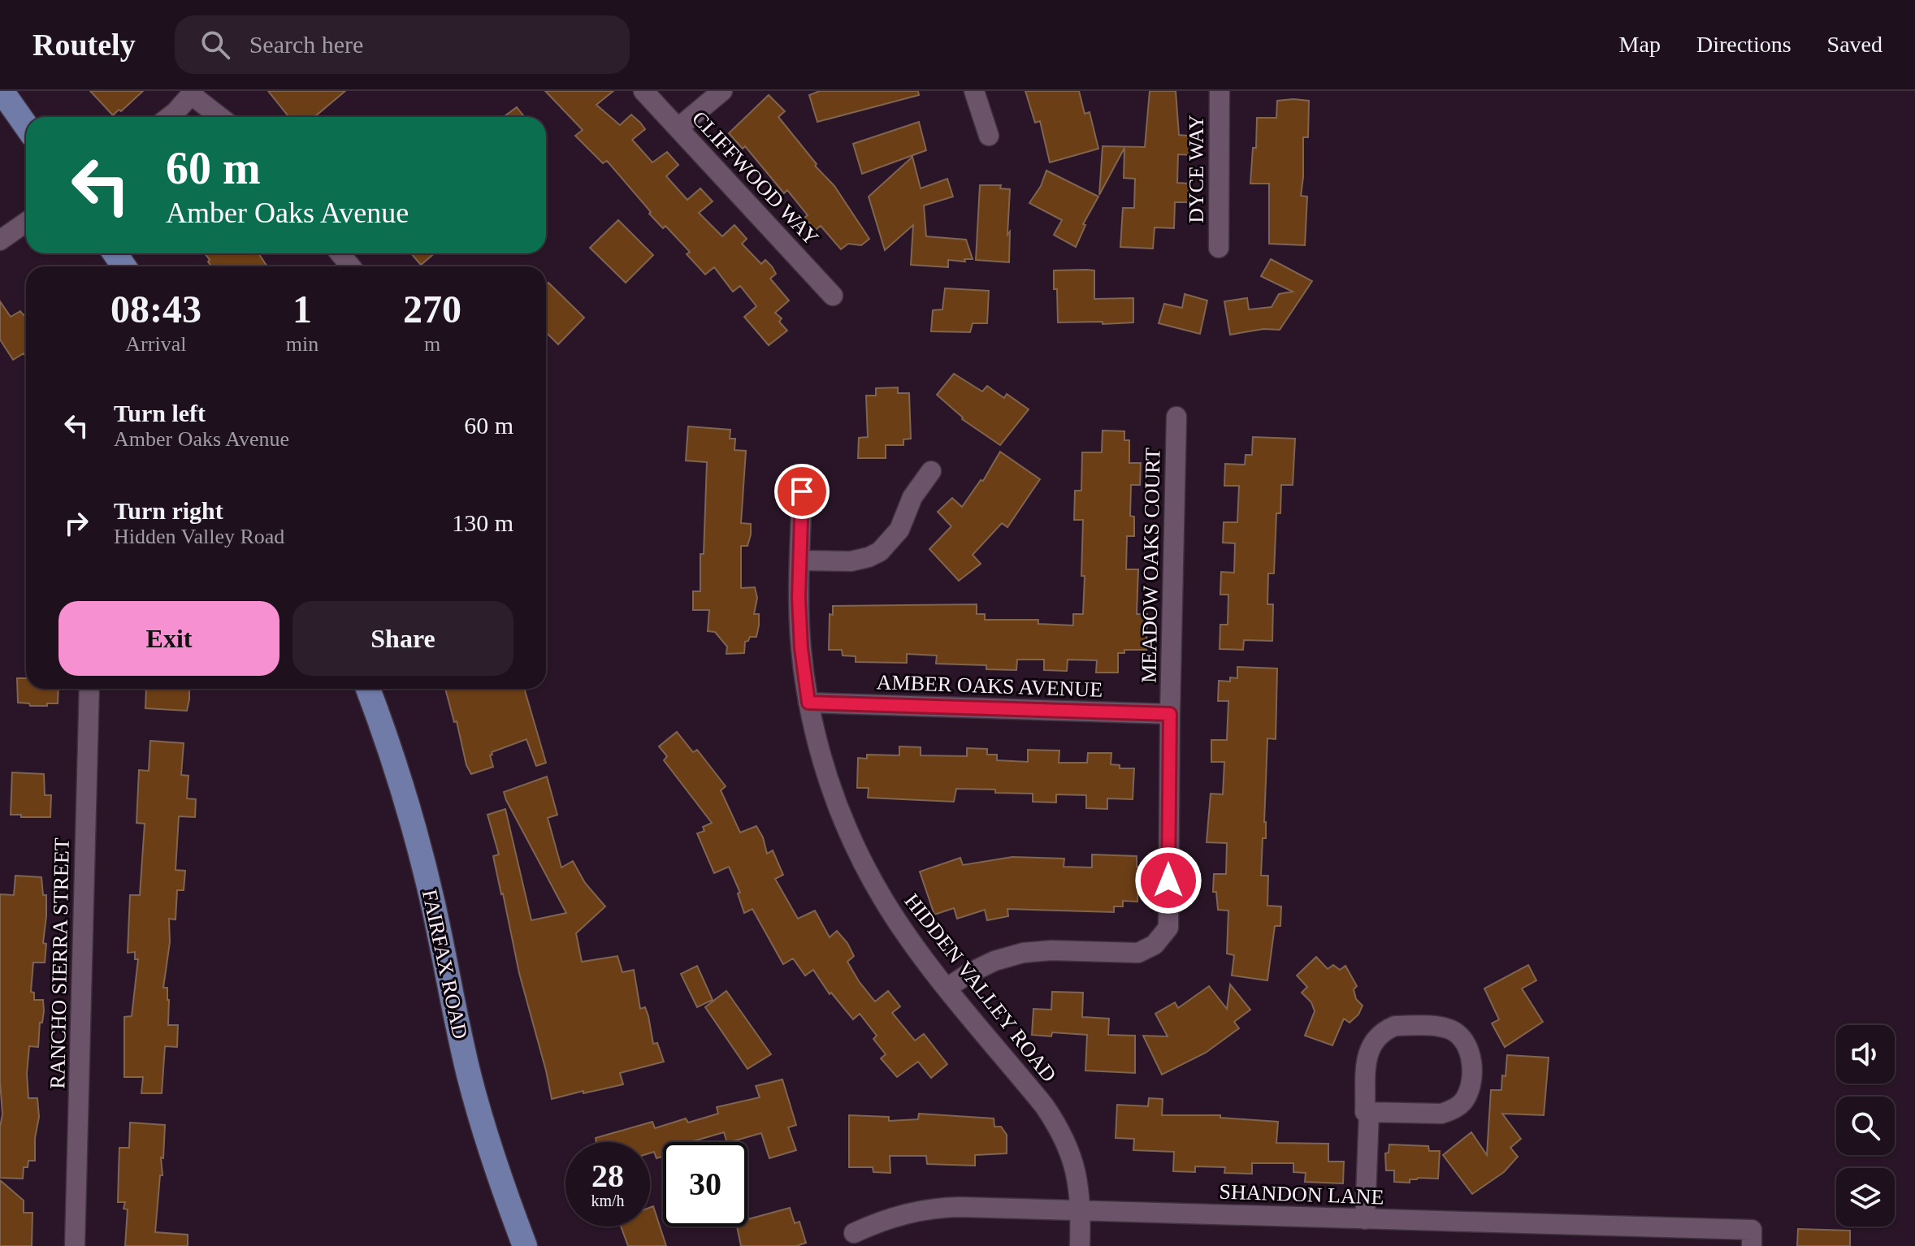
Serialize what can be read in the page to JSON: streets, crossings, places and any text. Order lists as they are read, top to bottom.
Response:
{
  "streets": {
    "main road": ["FAIRFAX ROAD"],
    "street": [
      "DYCE WAY",
      "CLIFFWOOD WAY",
      "MEADOW OAKS COURT",
      "AMBER OAKS AVENUE",
      "RANCHO SIERRA STREET",
      "HIDDEN VALLEY ROAD",
      "SHANDON LANE"
    ]
  },
  "crossings": [
    ["MEADOW OAKS COURT", "AMBER OAKS AVENUE"],
    ["MEADOW OAKS COURT", "HIDDEN VALLEY ROAD"],
    ["AMBER OAKS AVENUE", "HIDDEN VALLEY ROAD"],
    ["HIDDEN VALLEY ROAD", "SHANDON LANE"]
  ],
  "page": {
    "header": "Routely",
    "search": "Search here",
    "nav": ["Map", "Directions", "Saved"],
    "turn": ["60 m", "Amber Oaks Avenue"],
    "eta": [
      "08:43",
      "Arrival",
      "1",
      "min",
      "270",
      "m"
    ],
    "list": [
      {
        "name": "Turn left",
        "note": "Amber Oaks Avenue",
        "value": "60 m"
      },
      {
        "name": "Turn right",
        "note": "Hidden Valley Road",
        "value": "130 m"
      }
    ],
    "buttons": ["Exit", "Share"],
    "speed": "28 km/h",
    "limit": "30"
  }
}
